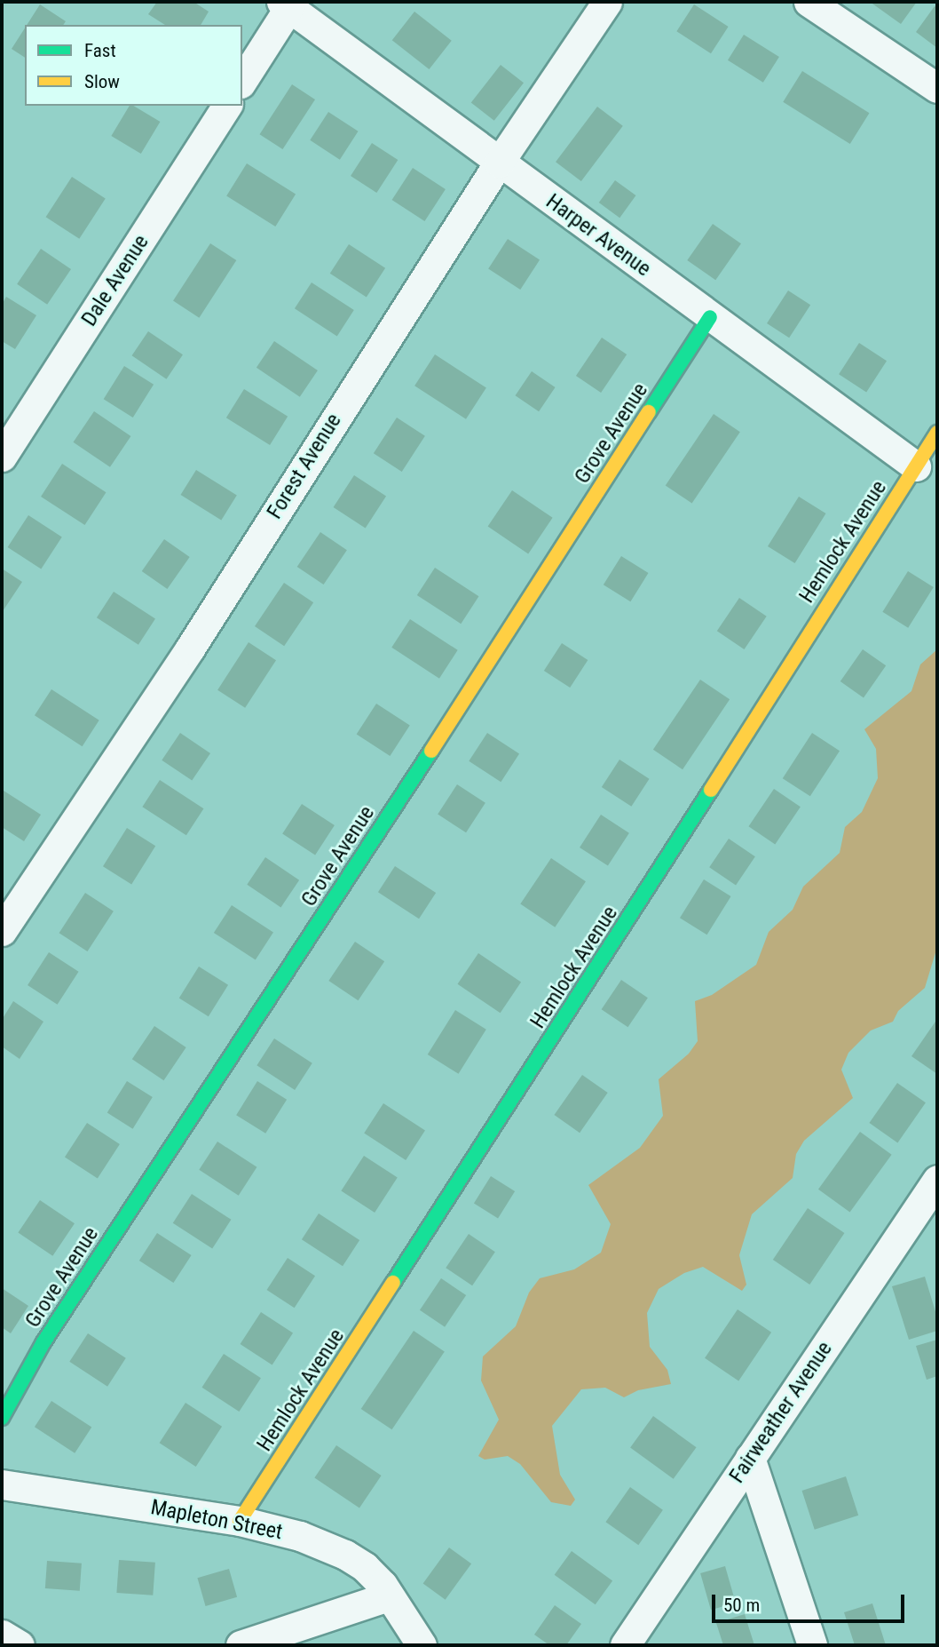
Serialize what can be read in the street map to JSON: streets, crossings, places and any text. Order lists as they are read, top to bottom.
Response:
{
  "streets": {
    "street": [
      "Harper Avenue",
      "Dale Avenue",
      "Grove Avenue",
      "Forest Avenue",
      "Hemlock Avenue",
      "Fairweather Avenue",
      "Mapleton Street"
    ]
  },
  "crossings": [
    ["Harper Avenue", "Grove Avenue"],
    ["Harper Avenue", "Forest Avenue"],
    ["Harper Avenue", "Hemlock Avenue"],
    ["Hemlock Avenue", "Mapleton Street"]
  ],
  "legend": ["Fast", "Slow"],
  "scale_bar": "50 m"
}
